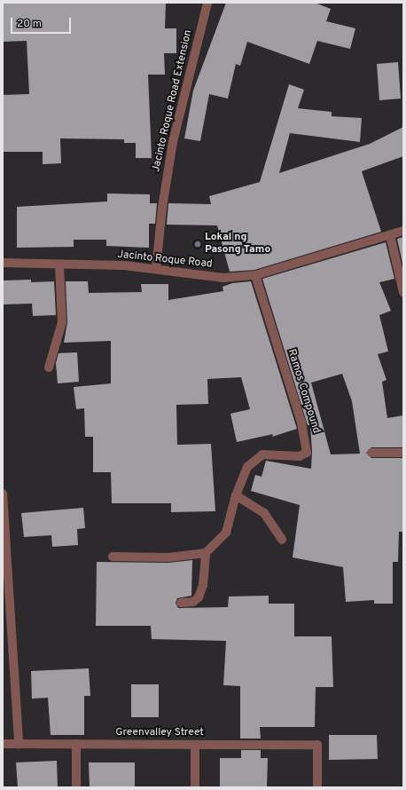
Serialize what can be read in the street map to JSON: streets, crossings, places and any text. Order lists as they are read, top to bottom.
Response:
{
  "streets": {
    "street": [
      "Jacinto Roque Road Extension",
      "Jacinto Roque Road",
      "Ramos Compound",
      "Greenvalley Street"
    ]
  },
  "crossings": [
    ["Jacinto Roque Road Extension", "Jacinto Roque Road"],
    ["Jacinto Roque Road", "Ramos Compound"]
  ],
  "places": ["Lokal ng Pasong Tamo"],
  "scale_bar": "20 m"
}
